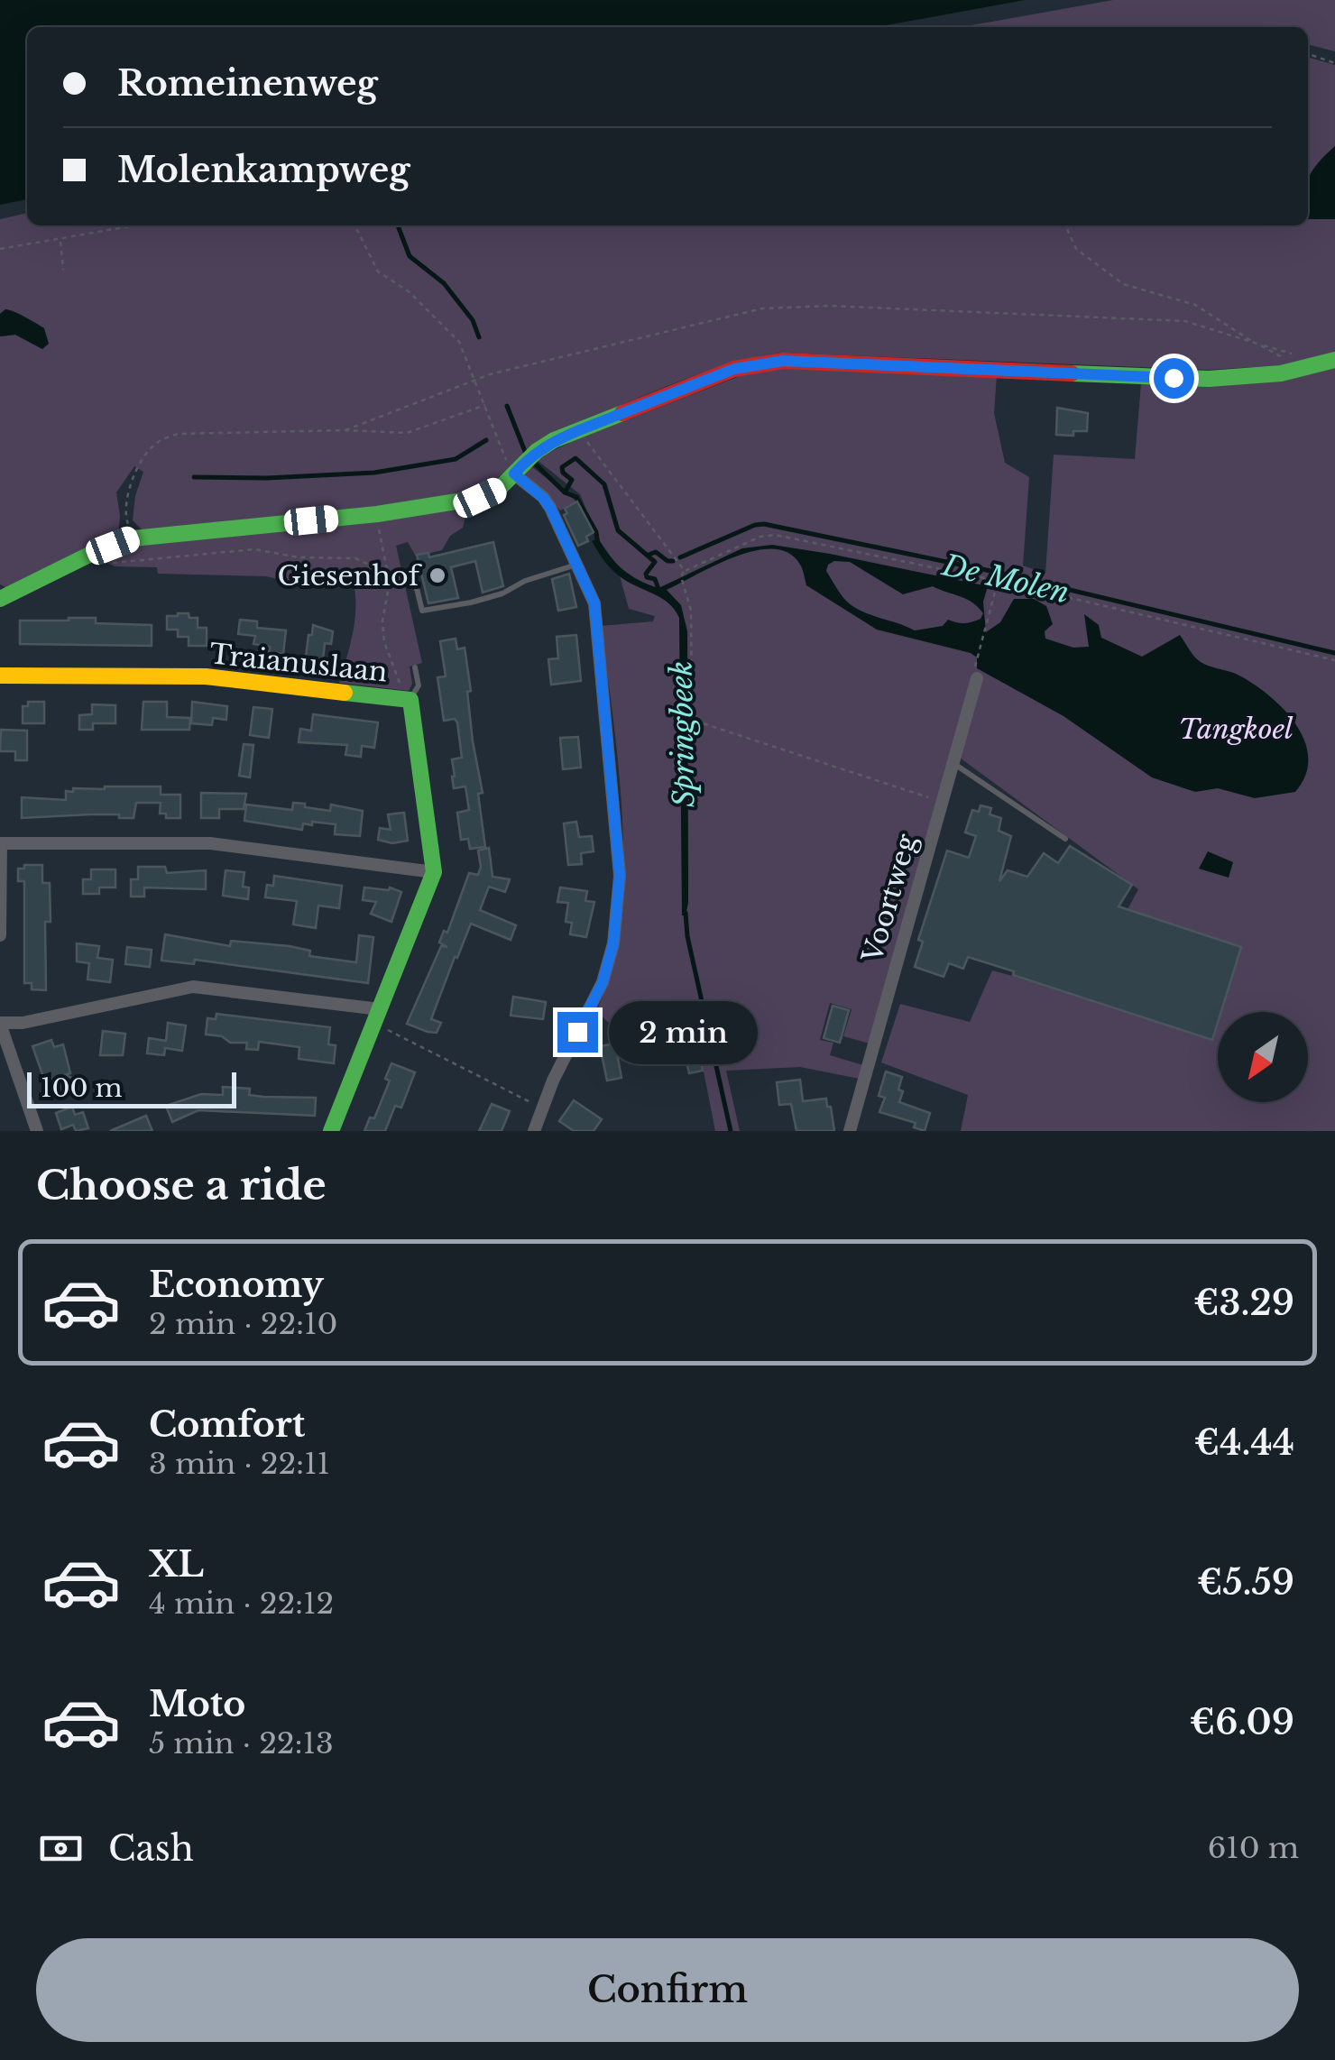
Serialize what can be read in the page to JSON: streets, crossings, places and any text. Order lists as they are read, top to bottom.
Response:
{
  "streets": {
    "street": ["Traianuslaan", "Voortweg"]
  },
  "water": ["De Molen", "Springbeek"],
  "parks": ["Tangkoel"],
  "places": ["Giesenhof"],
  "scale_bar": "100 m",
  "north": "bottom left",
  "page": {
    "banner": ["Romeinenweg", "Molenkampweg"],
    "bubble": "2 min",
    "scale": "100 m",
    "heading": "Choose a ride",
    "list": [
      {
        "name": "Economy",
        "note": "2 min · 22:10",
        "value": "€3.29"
      },
      {
        "name": "Comfort",
        "note": "3 min · 22:11",
        "value": "€4.44"
      },
      {
        "name": "XL",
        "note": "4 min · 22:12",
        "value": "€5.59"
      },
      {
        "name": "Moto",
        "note": "5 min · 22:13",
        "value": "€6.09"
      }
    ],
    "pay": ["Cash", "610 m"],
    "buttons": "Confirm"
  }
}
